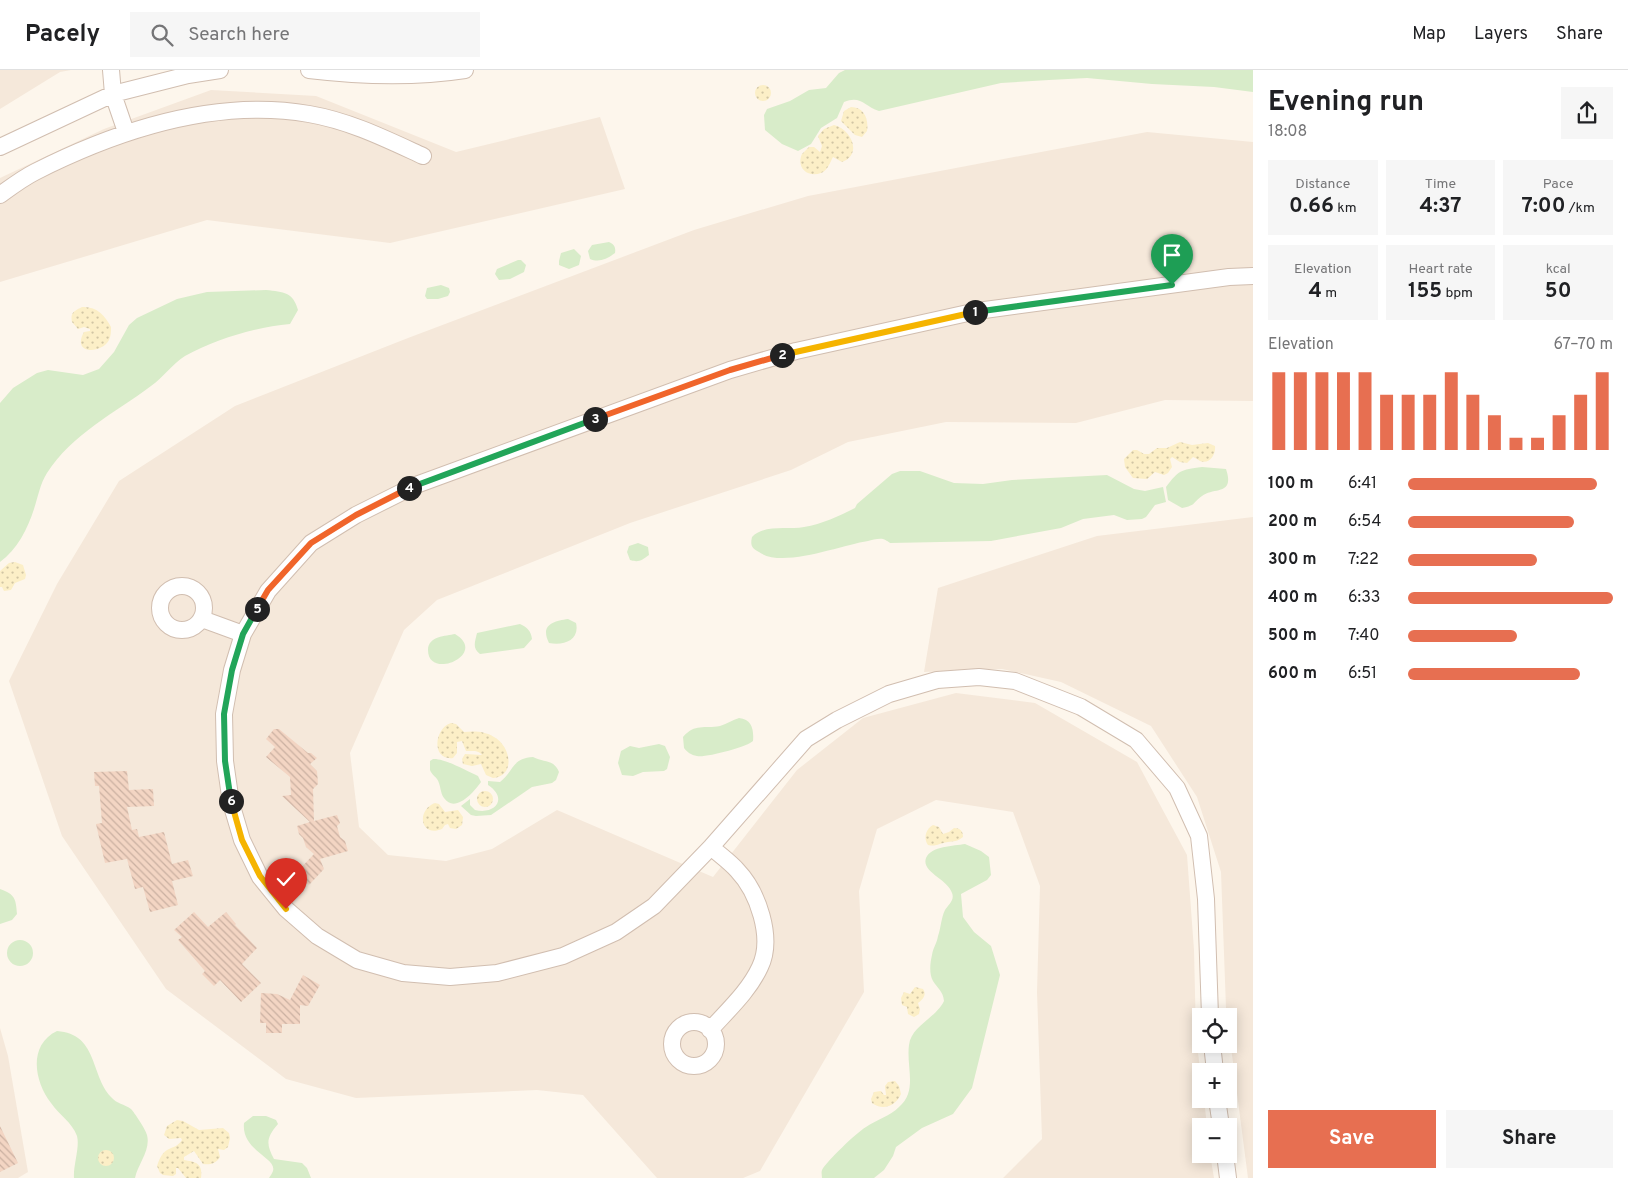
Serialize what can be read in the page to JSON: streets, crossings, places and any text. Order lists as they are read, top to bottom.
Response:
{
  "page": {
    "header": "Pacely",
    "search": "Search here",
    "nav": ["Map", "Layers", "Share"],
    "heading": ["Evening run", "18:08"],
    "stats": [
      ["Distance", "0.66 km"],
      ["Time", "4:37"],
      ["Pace", "7:00 /km"],
      ["Elevation", "4 m"],
      ["Heart rate", "155 bpm"],
      ["kcal", "50"]
    ],
    "pins": [
      "1",
      "2",
      "3",
      "4",
      "5",
      "6"
    ],
    "chart": ["Elevation", "67–70 m"],
    "list": [
      {
        "name": "100 m",
        "note": "6:41"
      },
      {
        "name": "200 m",
        "note": "6:54"
      },
      {
        "name": "300 m",
        "note": "7:22"
      },
      {
        "name": "400 m",
        "note": "6:33"
      },
      {
        "name": "500 m",
        "note": "7:40"
      },
      {
        "name": "600 m",
        "note": "6:51"
      }
    ],
    "map_buttons": ["+", "−"],
    "buttons": ["Save", "Share"]
  }
}
